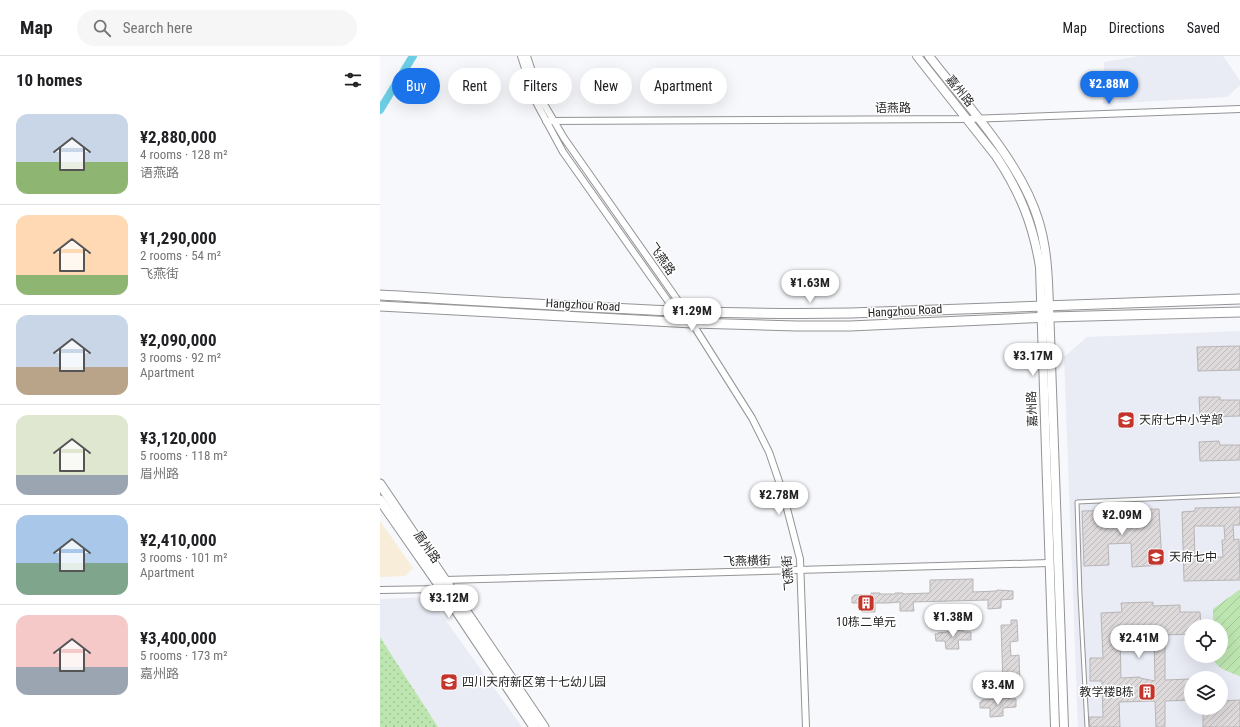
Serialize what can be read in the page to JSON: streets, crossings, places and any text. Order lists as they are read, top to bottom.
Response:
{
  "streets": {
    "main road": ["Hangzhou Road", "眉州路"],
    "street": [
      "嘉州路",
      "语燕路",
      "飞燕路",
      "飞燕横街",
      "飞燕街"
    ]
  },
  "crossings": [
    ["嘉州路", "语燕路"],
    ["嘉州路", "Hangzhou Road"],
    ["嘉州路", "飞燕横街"],
    ["语燕路", "飞燕路"],
    ["飞燕路", "Hangzhou Road"],
    ["飞燕路", "飞燕街"],
    ["Hangzhou Road", "飞燕街"],
    ["飞燕横街", "飞燕街"]
  ],
  "places": {
    "school or university": ["天府七中小学部", "天府七中", "四川天府新区第十七幼儿园"],
    "building": ["10栋二单元", "教学楼B栋"]
  },
  "page": {
    "header": "Map",
    "search": "Search here",
    "nav": ["Map", "Directions", "Saved"],
    "heading": "10 homes",
    "chip": [
      "Buy",
      "Rent",
      "Filters",
      "New",
      "Apartment"
    ],
    "price": [
      "¥2.88M",
      "¥1.63M",
      "¥1.29M",
      "¥3.17M",
      "¥2.78M",
      "¥2.09M",
      "¥3.12M",
      "¥1.38M",
      "¥2.41M",
      "¥3.4M"
    ],
    "list": [
      {
        "name": "¥2,880,000",
        "note": "4 rooms · 128 m² · 语燕路"
      },
      {
        "name": "¥1,290,000",
        "note": "2 rooms · 54 m² · 飞燕街"
      },
      {
        "name": "¥2,090,000",
        "note": "3 rooms · 92 m² · Apartment"
      },
      {
        "name": "¥3,120,000",
        "note": "5 rooms · 118 m² · 眉州路"
      },
      {
        "name": "¥2,410,000",
        "note": "3 rooms · 101 m² · Apartment"
      },
      {
        "name": "¥3,400,000",
        "note": "5 rooms · 173 m² · 嘉州路"
      }
    ]
  }
}
